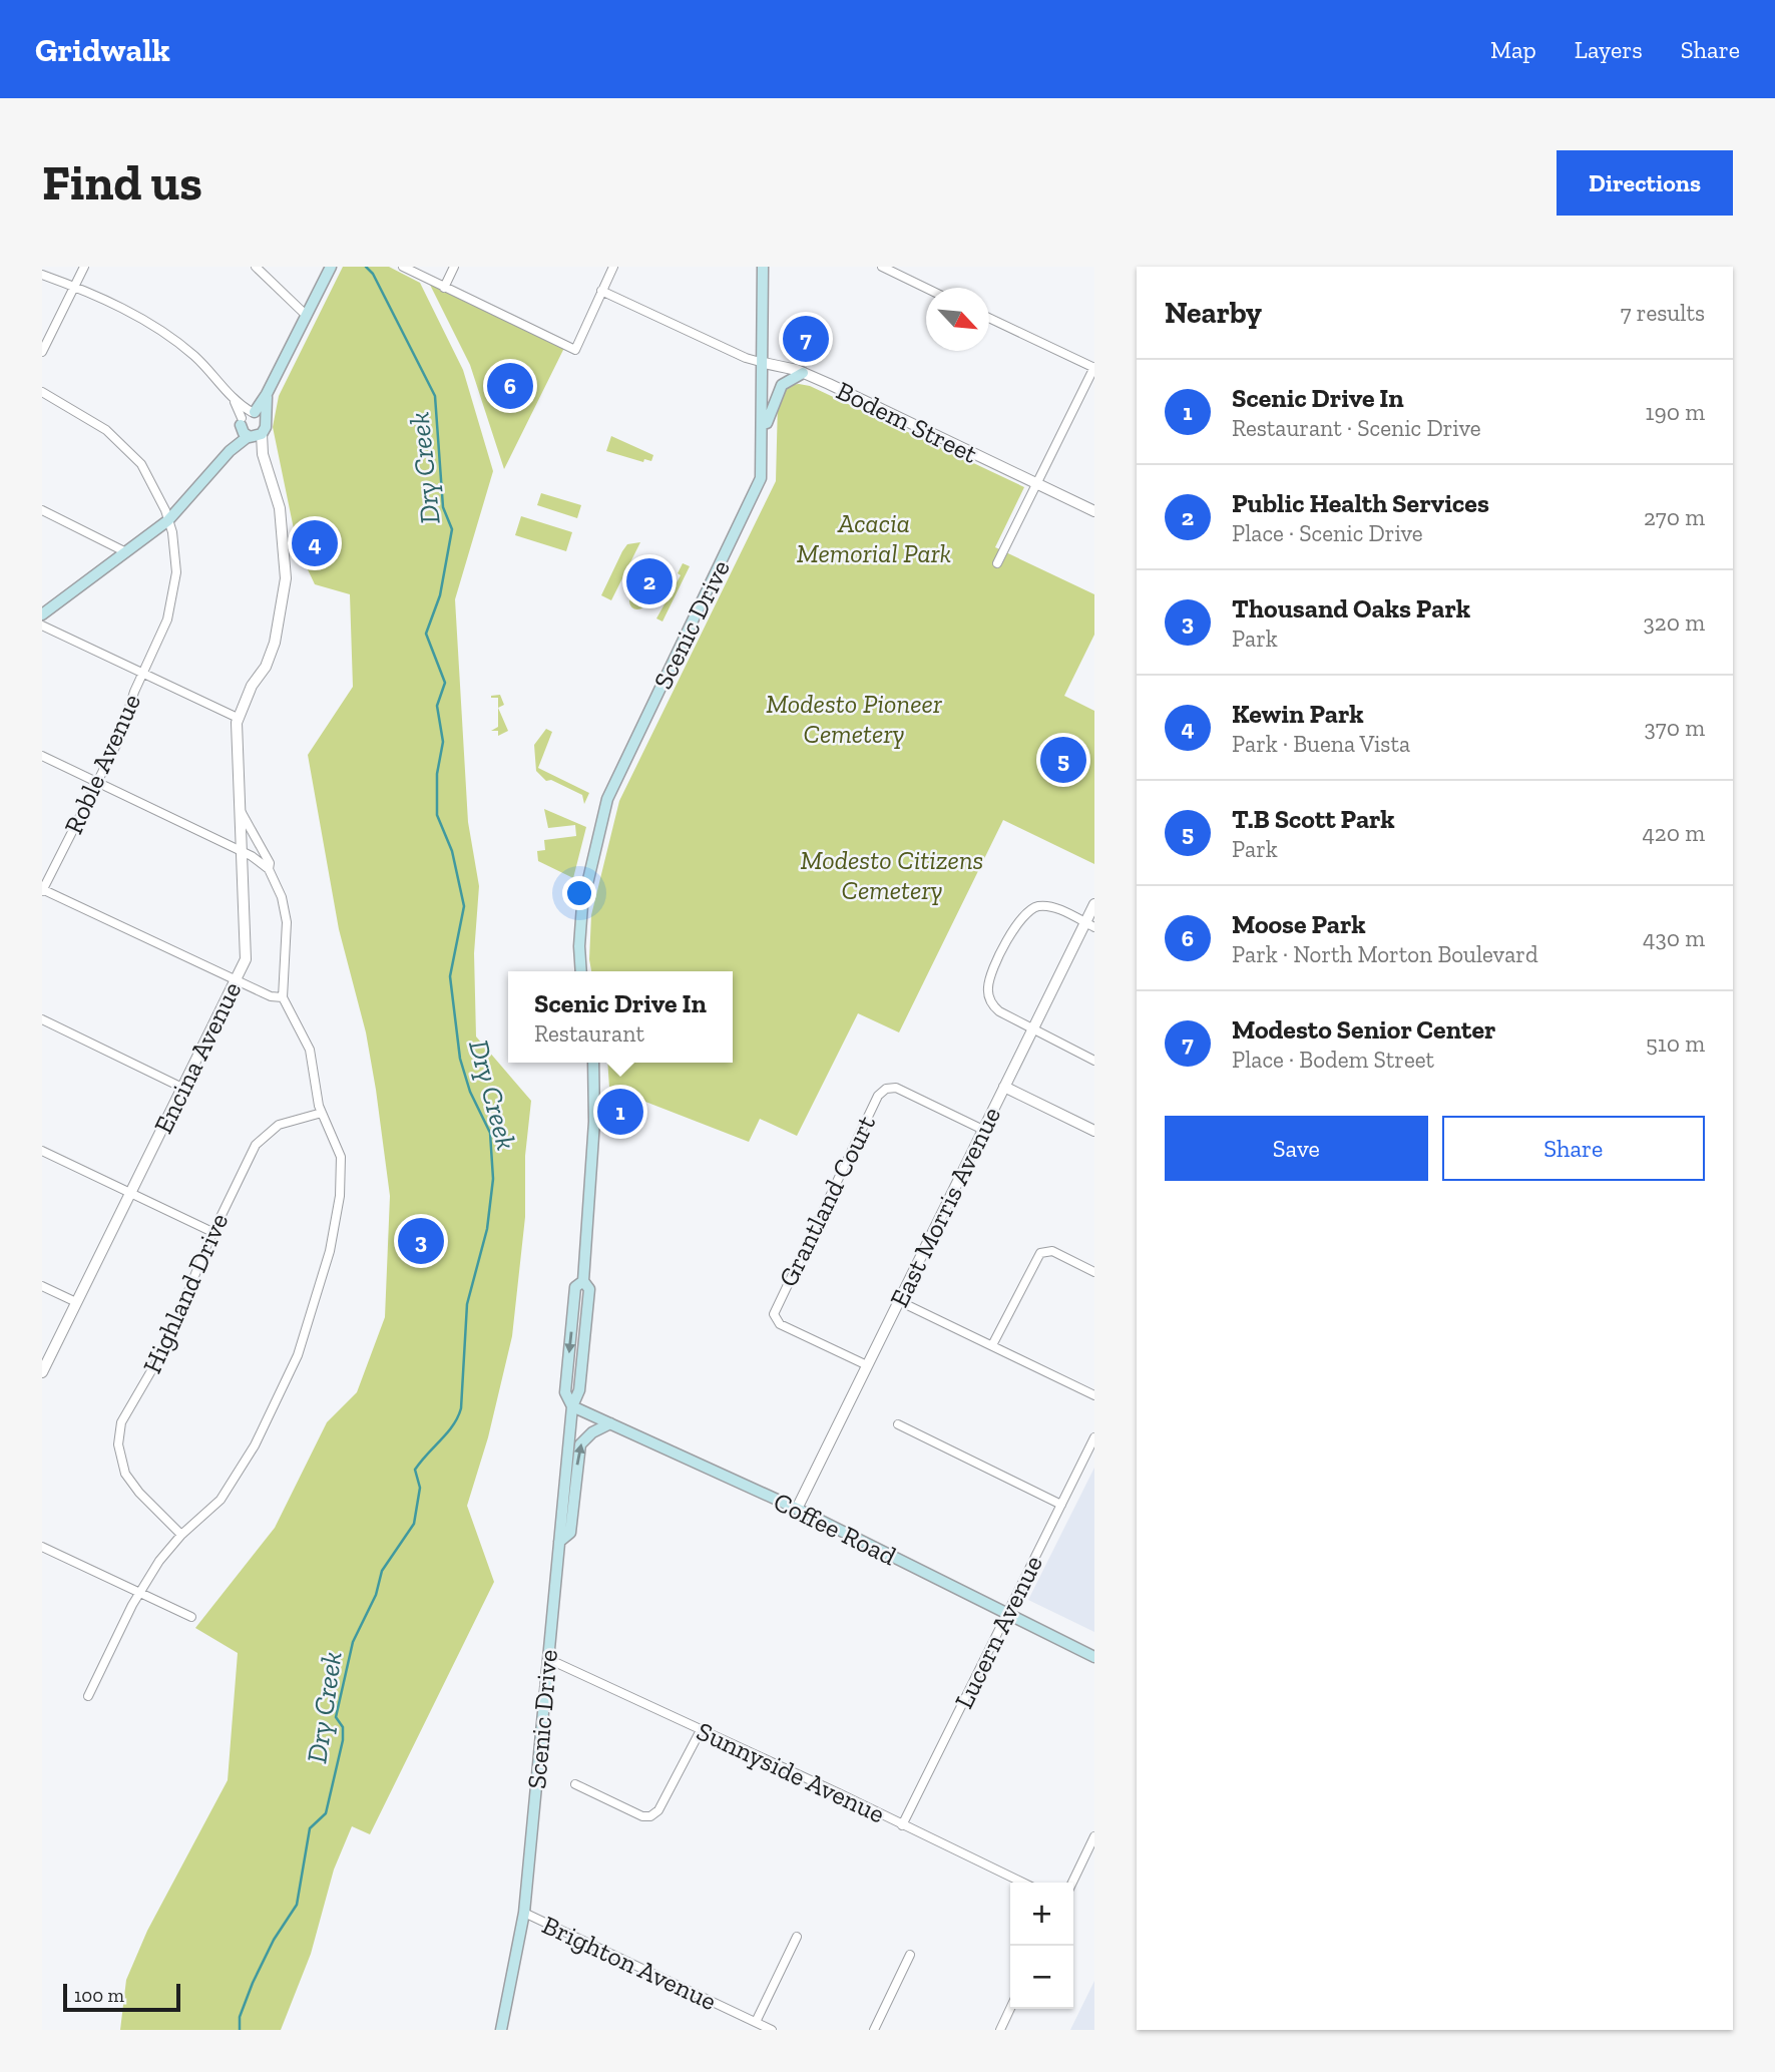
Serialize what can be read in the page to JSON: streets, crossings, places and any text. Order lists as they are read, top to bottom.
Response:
{
  "streets": {
    "main road": ["Scenic Drive", "Coffee Road"],
    "street": [
      "Bodem Street",
      "Roble Avenue",
      "Encina Avenue",
      "Grantland Court",
      "East Morris Avenue",
      "Highland Drive",
      "Lucern Avenue",
      "Sunnyside Avenue",
      "Brighton Avenue"
    ]
  },
  "crossings": [
    ["Bodem Street", "Scenic Drive"],
    ["Scenic Drive", "Coffee Road"],
    ["Scenic Drive", "Sunnyside Avenue"],
    ["Scenic Drive", "Brighton Avenue"],
    ["Grantland Court", "East Morris Avenue"],
    ["East Morris Avenue", "Coffee Road"],
    ["Coffee Road", "Lucern Avenue"],
    ["Lucern Avenue", "Sunnyside Avenue"]
  ],
  "water": ["Dry Creek"],
  "parks": ["Acacia Memorial Park", "Modesto Pioneer Cemetery", "Modesto Citizens Cemetery"],
  "scale_bar": "100 m",
  "north": "bottom right",
  "page": {
    "header": "Gridwalk",
    "nav": ["Map", "Layers", "Share"],
    "buttons": [
      "Directions",
      ["Save", "Share"]
    ],
    "title": "Find us",
    "heading": ["Nearby", "7 results"],
    "pins": [
      "7",
      "6",
      "4",
      "2",
      "5",
      "1",
      "3"
    ],
    "list": [
      {
        "mark": "1",
        "name": "Scenic Drive In",
        "note": "Restaurant · Scenic Drive",
        "value": "190 m"
      },
      {
        "mark": "2",
        "name": "Public Health Services",
        "note": "Place · Scenic Drive",
        "value": "270 m"
      },
      {
        "mark": "3",
        "name": "Thousand Oaks Park",
        "note": "Park",
        "value": "320 m"
      },
      {
        "mark": "4",
        "name": "Kewin Park",
        "note": "Park · Buena Vista",
        "value": "370 m"
      },
      {
        "mark": "5",
        "name": "T.B Scott Park",
        "note": "Park",
        "value": "420 m"
      },
      {
        "mark": "6",
        "name": "Moose Park",
        "note": "Park · North Morton Boulevard",
        "value": "430 m"
      },
      {
        "mark": "7",
        "name": "Modesto Senior Center",
        "note": "Place · Bodem Street",
        "value": "510 m"
      }
    ],
    "popup": ["Scenic Drive In", "Restaurant"],
    "map_buttons": ["+", "−"],
    "scale": "100 m"
  }
}
